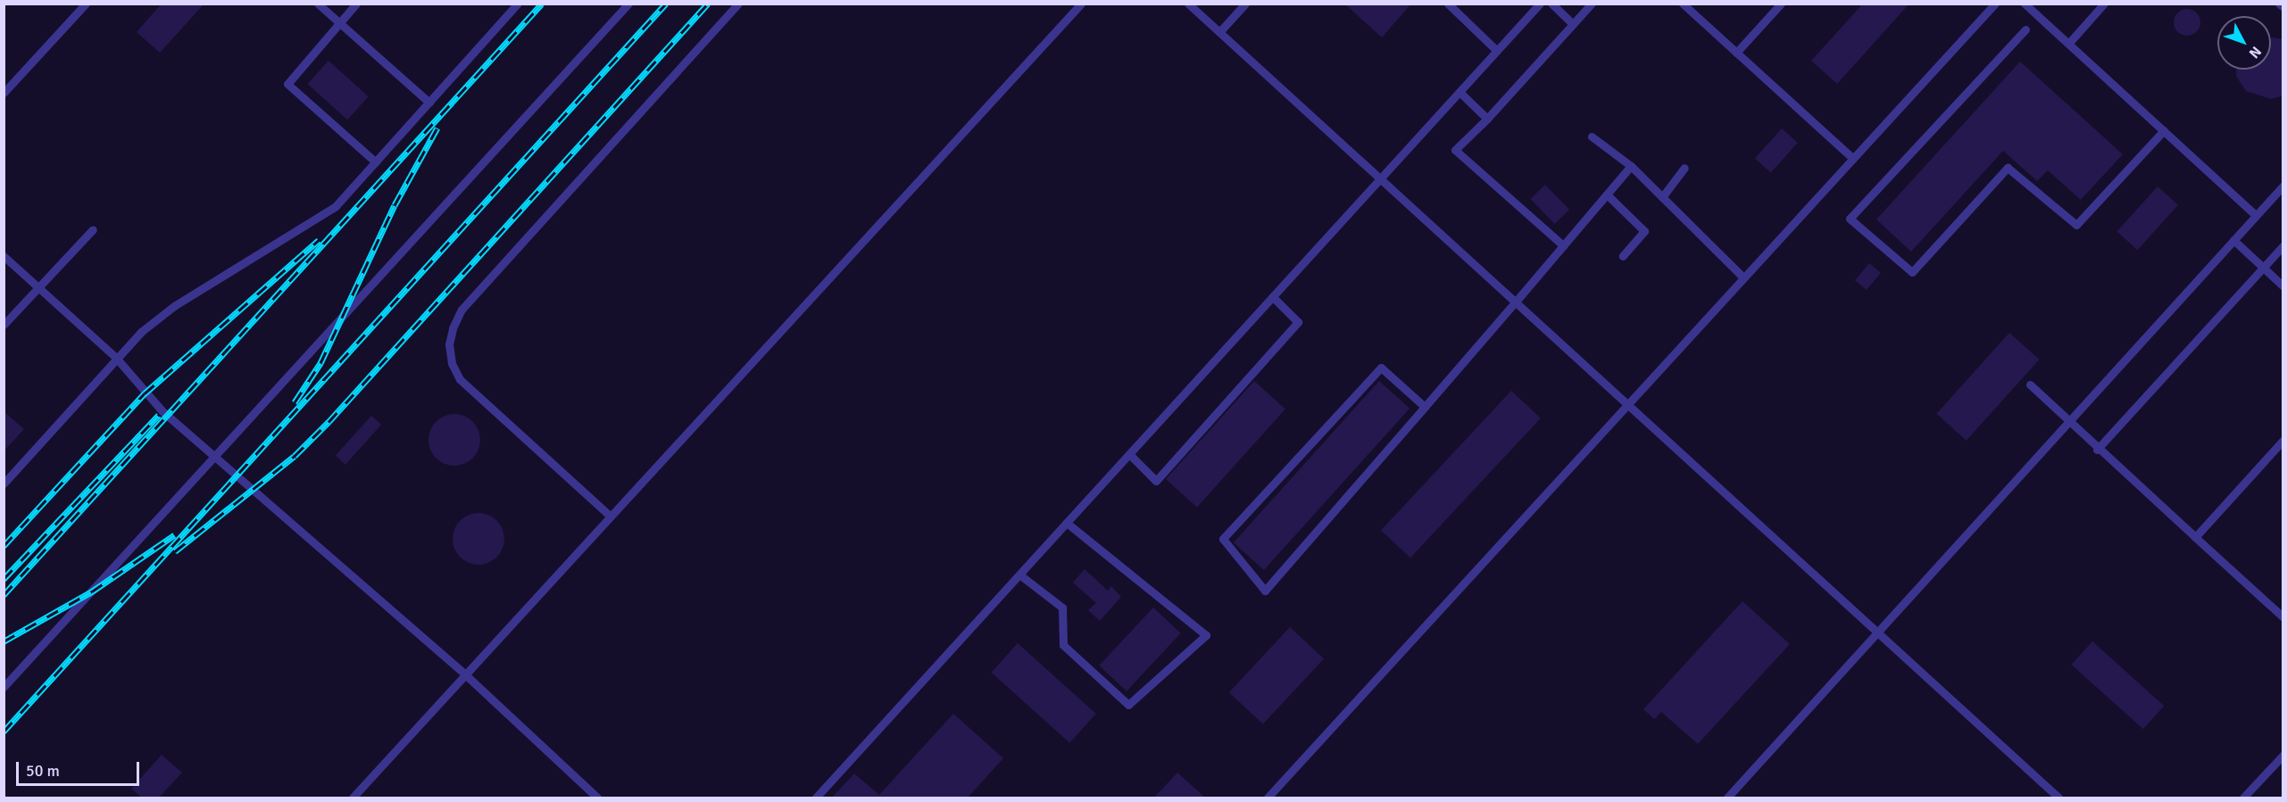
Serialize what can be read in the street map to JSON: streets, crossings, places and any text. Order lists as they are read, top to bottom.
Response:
{
  "scale_bar": "50 m",
  "north": "bottom right"
}
